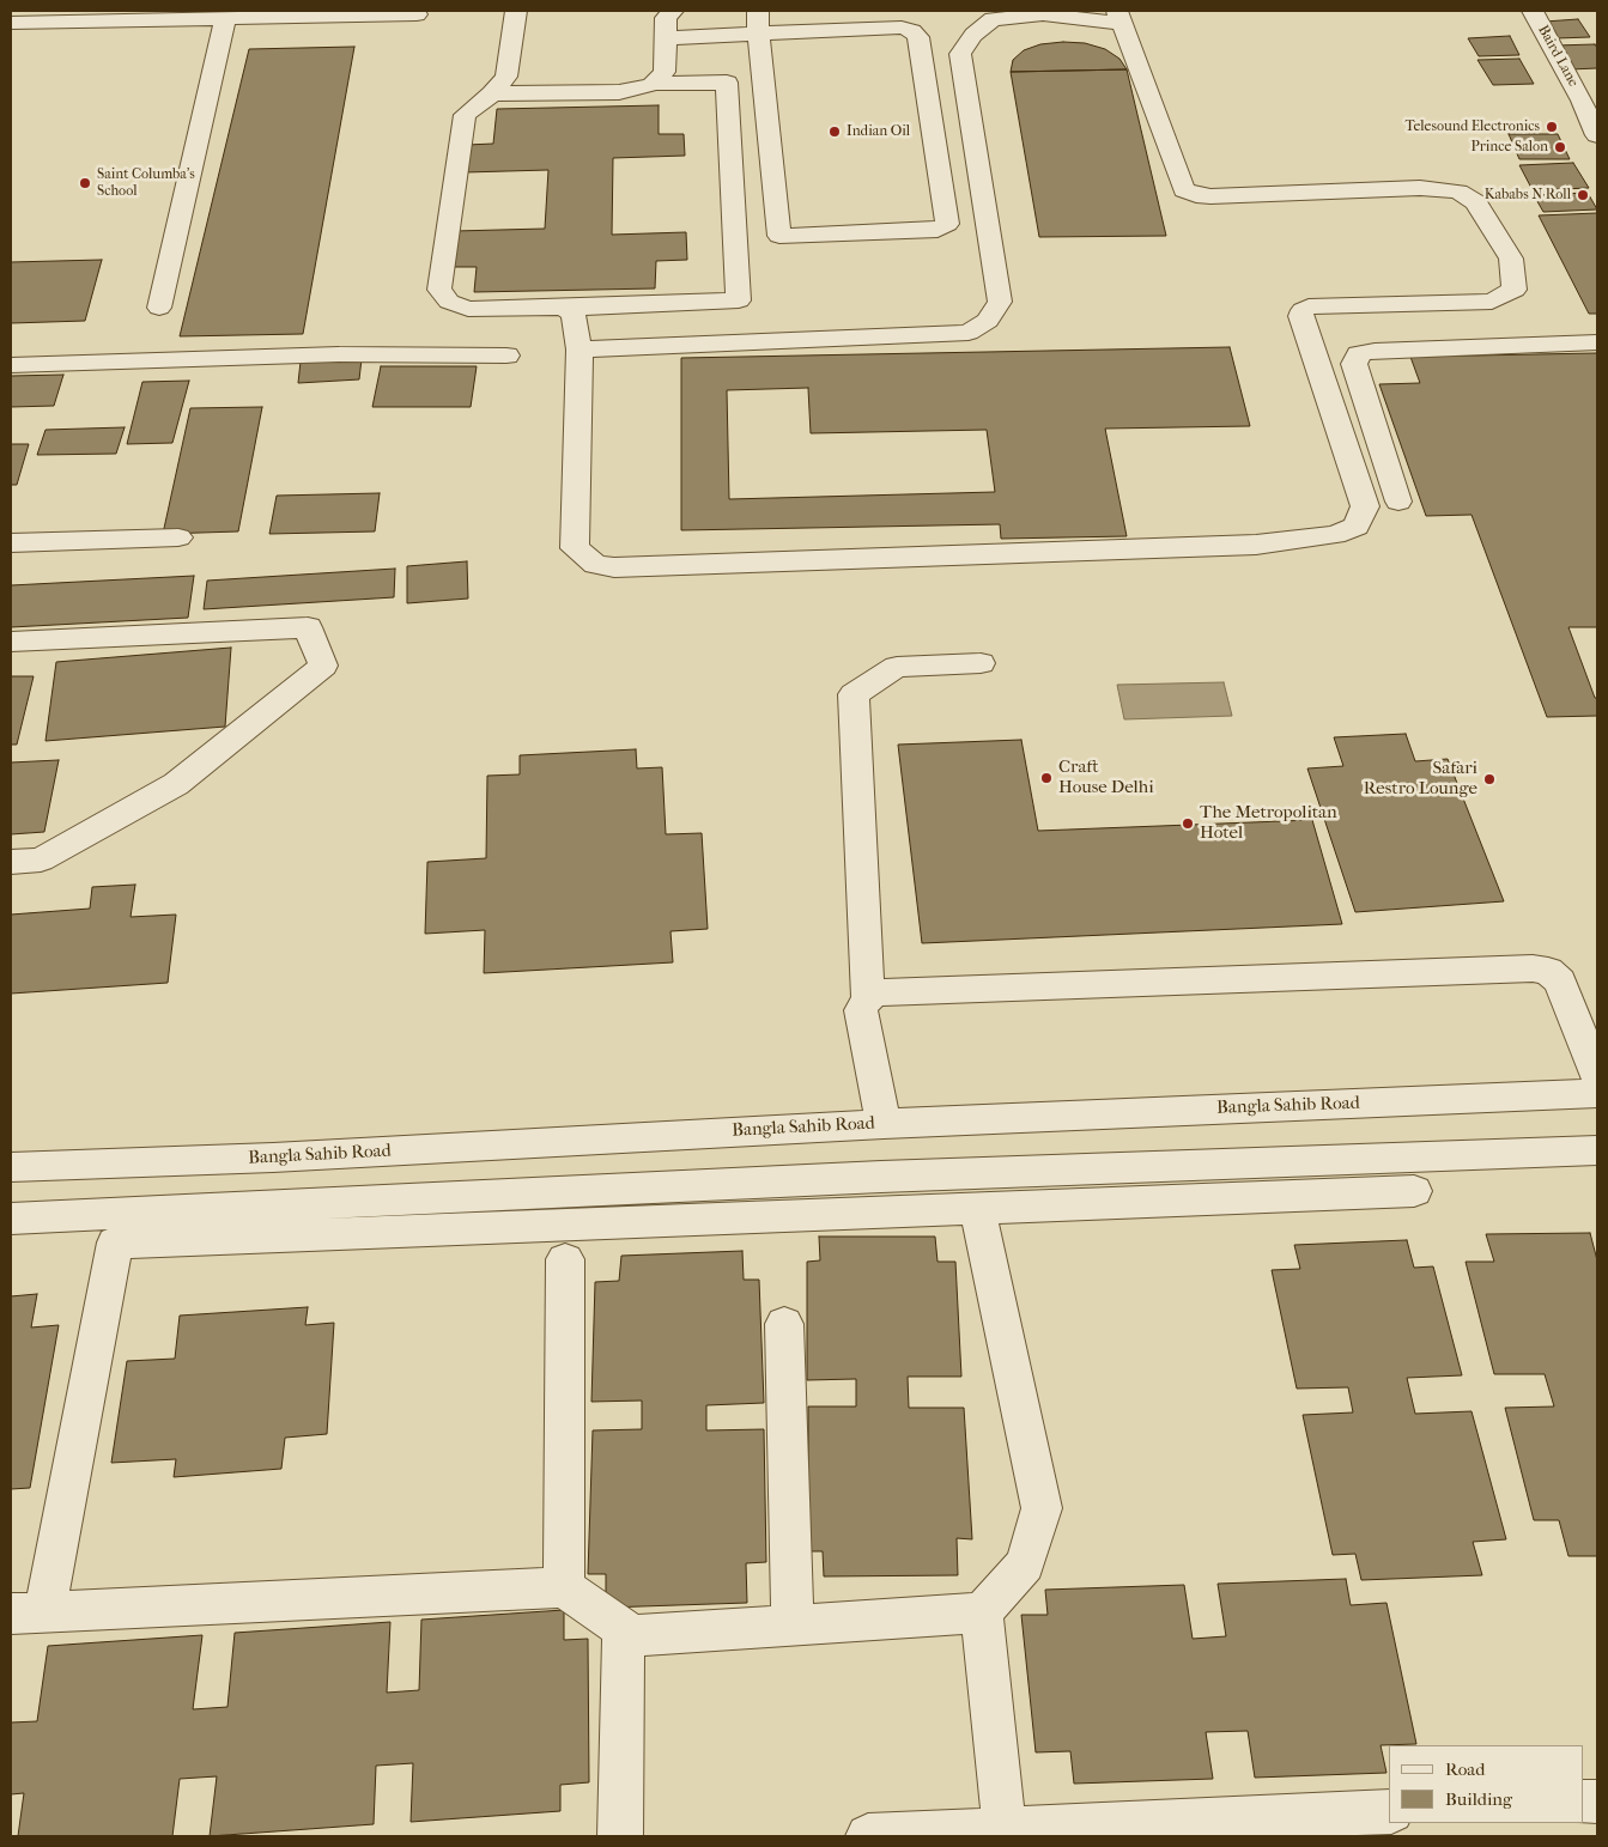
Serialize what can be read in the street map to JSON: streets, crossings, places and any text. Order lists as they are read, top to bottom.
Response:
{
  "streets": {
    "street": ["Baird Lane", "Bangla Sahib Road"]
  },
  "places": [
    "Telesound Electronics",
    "Indian Oil",
    "Prince Salon",
    "Saint Columba's School",
    "Kababs N Roll",
    "Craft House Delhi",
    "Safari Restro Lounge",
    "The Metropolitan Hotel"
  ],
  "legend": ["Road", "Building"]
}
